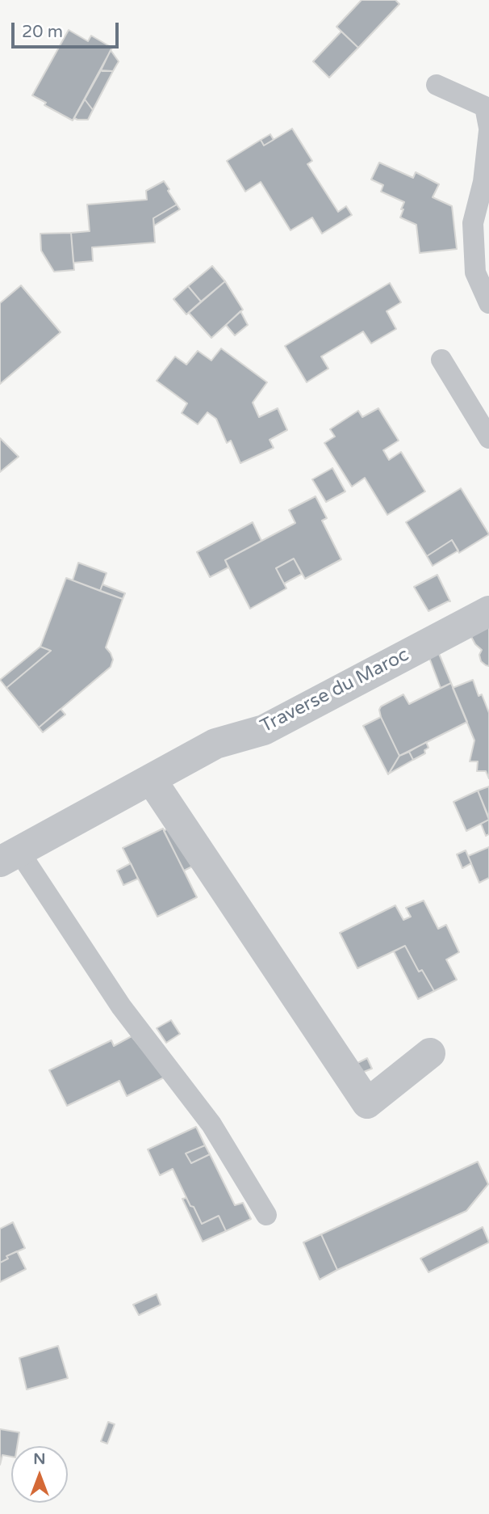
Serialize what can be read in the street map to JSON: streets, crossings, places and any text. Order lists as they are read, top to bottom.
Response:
{
  "streets": {
    "street": ["Traverse du Maroc"]
  },
  "scale_bar": "20 m",
  "north": "top"
}
